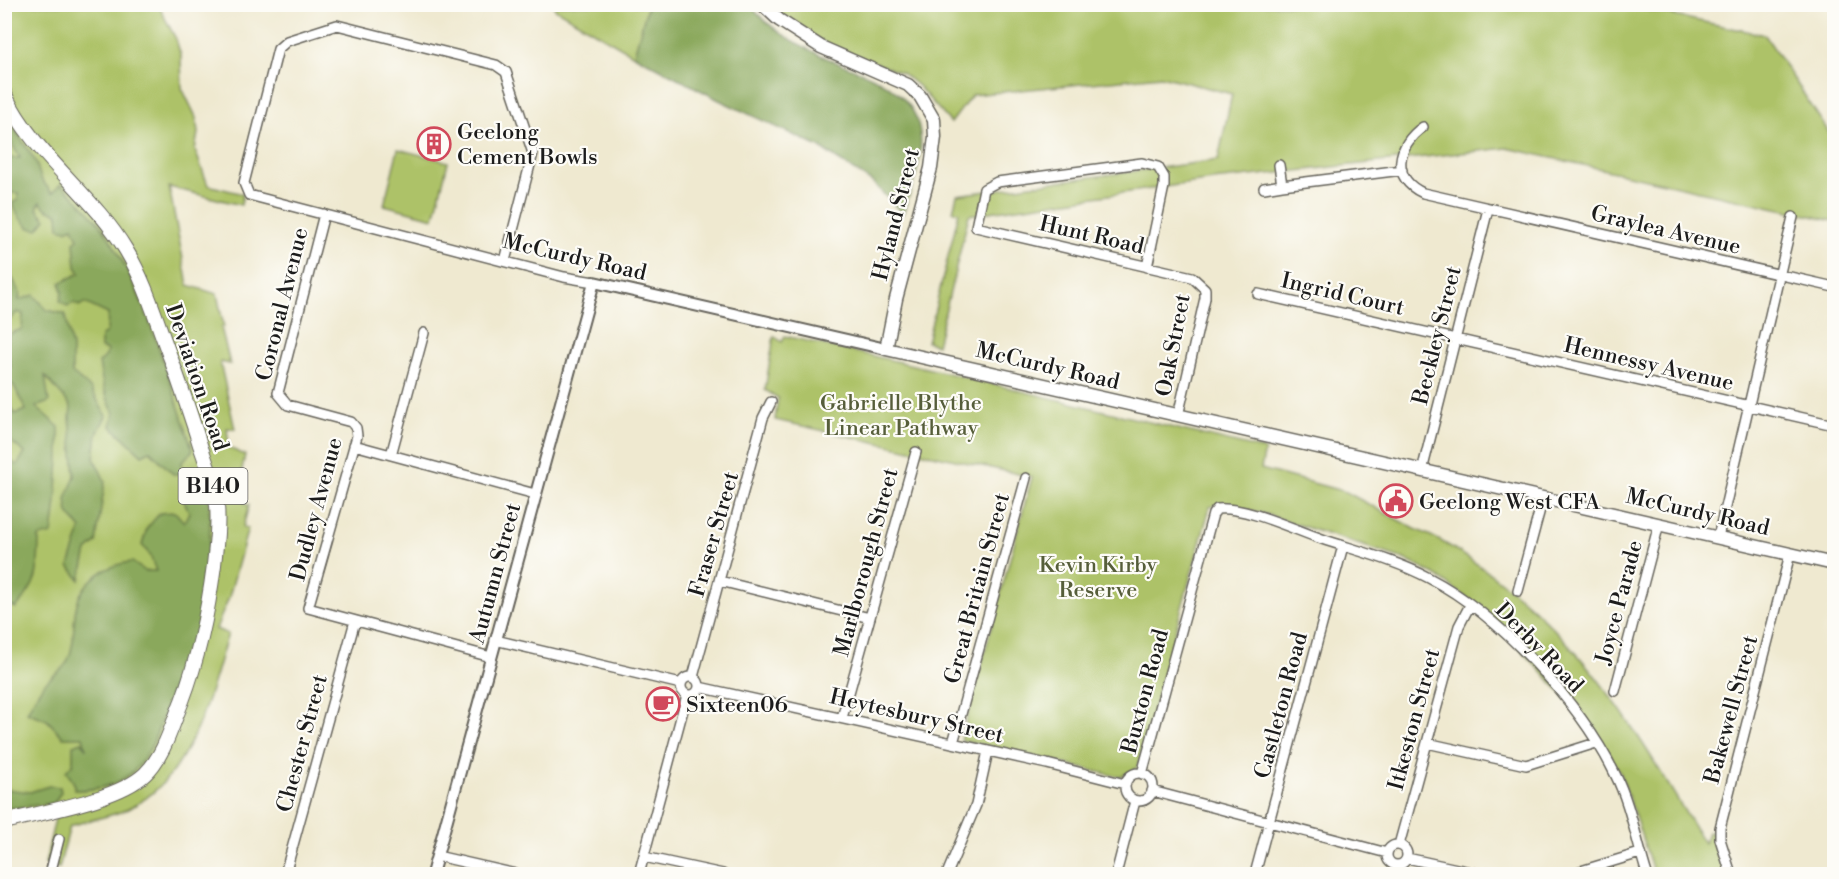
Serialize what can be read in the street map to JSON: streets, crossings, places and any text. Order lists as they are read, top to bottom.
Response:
{
  "streets": {
    "main road": [
      "Hyland Street",
      "McCurdy Road",
      "Deviation Road",
      "B140"
    ],
    "street": [
      "Graylea Avenue",
      "Hunt Road",
      "Ingrid Court",
      "Coronal Avenue",
      "Beckley Street",
      "Oak Street",
      "Hennessy Avenue",
      "Dudley Avenue",
      "Fraser Street",
      "Marlborough Street",
      "Autumn Street",
      "Great Britain Street",
      "Joyce Parade",
      "Derby Road",
      "Buxton Road",
      "Castleton Road",
      "Bakewell Street",
      "Heytesbury Street",
      "Itkeston Street",
      "Chester Street"
    ]
  },
  "crossings": [
    ["Hyland Street", "McCurdy Road"],
    ["Graylea Avenue", "Beckley Street"],
    ["Hunt Road", "Oak Street"],
    ["McCurdy Road", "Coronal Avenue"],
    ["McCurdy Road", "Beckley Street"],
    ["McCurdy Road", "Oak Street"],
    ["McCurdy Road", "Autumn Street"],
    ["McCurdy Road", "Joyce Parade"],
    ["McCurdy Road", "Bakewell Street"],
    ["Ingrid Court", "Beckley Street"],
    ["Ingrid Court", "Hennessy Avenue"],
    ["Coronal Avenue", "Dudley Avenue"],
    ["Beckley Street", "Hennessy Avenue"],
    ["Dudley Avenue", "Chester Street"],
    ["Fraser Street", "Heytesbury Street"],
    ["Marlborough Street", "Heytesbury Street"],
    ["Great Britain Street", "Heytesbury Street"],
    ["Derby Road", "Buxton Road"],
    ["Derby Road", "Castleton Road"],
    ["Derby Road", "Itkeston Street"],
    ["Buxton Road", "Heytesbury Street"]
  ],
  "parks": ["Gabrielle Blythe Linear Pathway", "Kevin Kirby Reserve"],
  "places": {
    "building": ["Geelong Cement Bowls"],
    "public building": ["Geelong West CFA"],
    "cafe": ["Sixteen06"]
  }
}
